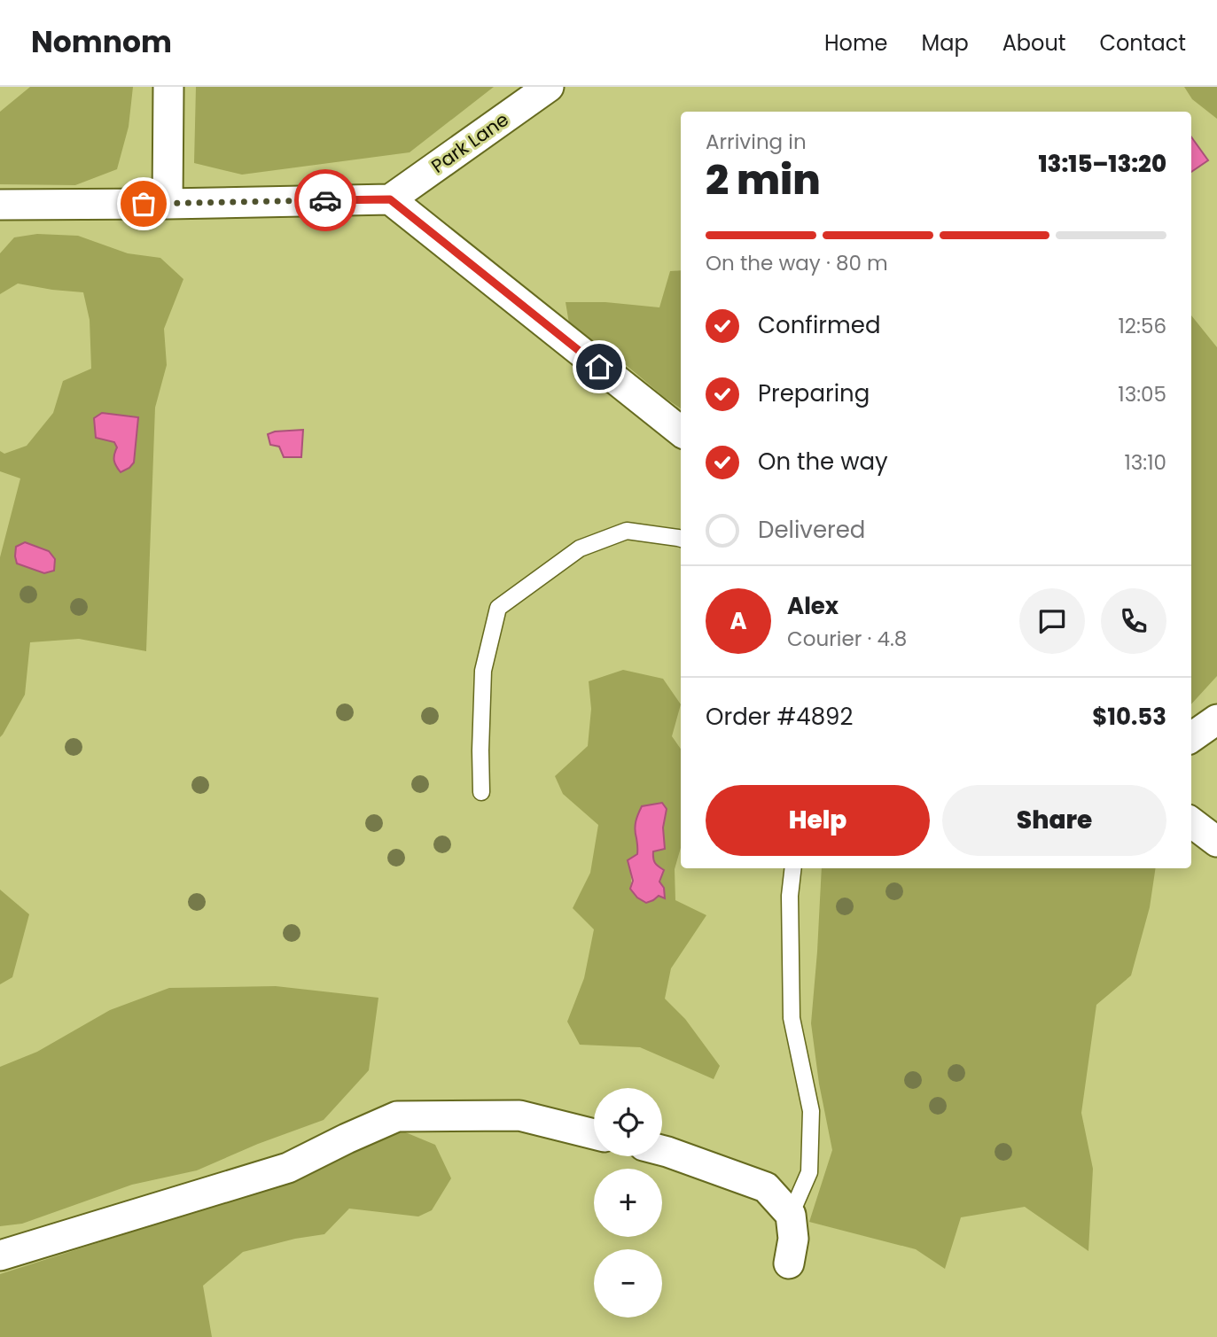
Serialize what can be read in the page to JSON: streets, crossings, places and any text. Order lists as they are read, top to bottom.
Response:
{
  "streets": {
    "street": ["Park Lane"]
  },
  "page": {
    "header": "Nomnom",
    "nav": [
      "Home",
      "Map",
      "About",
      "Contact"
    ],
    "heading": ["2 min", "Arriving in", "13:15–13:20"],
    "panel": [
      "Alex",
      "Courier · 4.8",
      "Order #4892",
      "$10.53"
    ],
    "bar": "On the way · 80 m",
    "list": [
      ["Confirmed", "12:56"],
      ["Preparing", "13:05"],
      ["On the way", "13:10"],
      "Delivered"
    ],
    "round": "A",
    "buttons": ["Help", "Share"],
    "map_buttons": ["+", "−"]
  }
}
